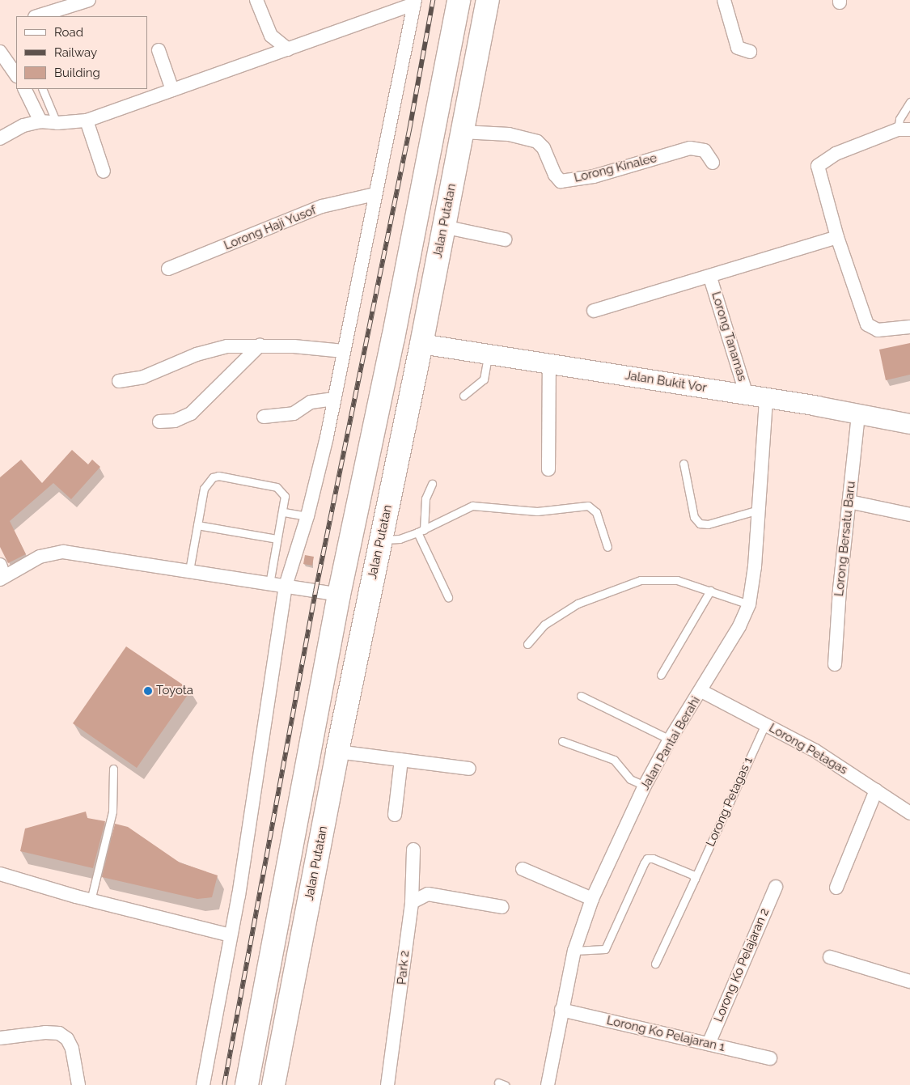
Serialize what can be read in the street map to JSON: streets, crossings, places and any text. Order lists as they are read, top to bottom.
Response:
{
  "streets": {
    "highway": ["Jalan Putatan"],
    "street": [
      "Lorong Kinalee",
      "Lorong Haji Yusof",
      "Lorong Tanamas",
      "Jalan Bukit Vor",
      "Lorong Bersatu Baru",
      "Jalan Pantai Berahi",
      "Lorong Petagas",
      "Lorong Ko Pelajaran 2",
      "Park 2",
      "Lorong Ko Pelajaran 1"
    ],
    "lane": ["Lorong Petagas 1"]
  },
  "crossings": [
    ["Lorong Kinalee", "Jalan Putatan"],
    ["Jalan Putatan", "Jalan Bukit Vor"],
    ["Lorong Tanamas", "Jalan Bukit Vor"],
    ["Jalan Bukit Vor", "Lorong Bersatu Baru"],
    ["Jalan Bukit Vor", "Jalan Pantai Berahi"],
    ["Jalan Pantai Berahi", "Lorong Petagas"],
    ["Jalan Pantai Berahi", "Lorong Ko Pelajaran 1"],
    ["Lorong Petagas", "Lorong Petagas 1"],
    ["Lorong Ko Pelajaran 2", "Lorong Ko Pelajaran 1"]
  ],
  "places": ["Toyota"],
  "legend": ["Road", "Railway", "Building"]
}
